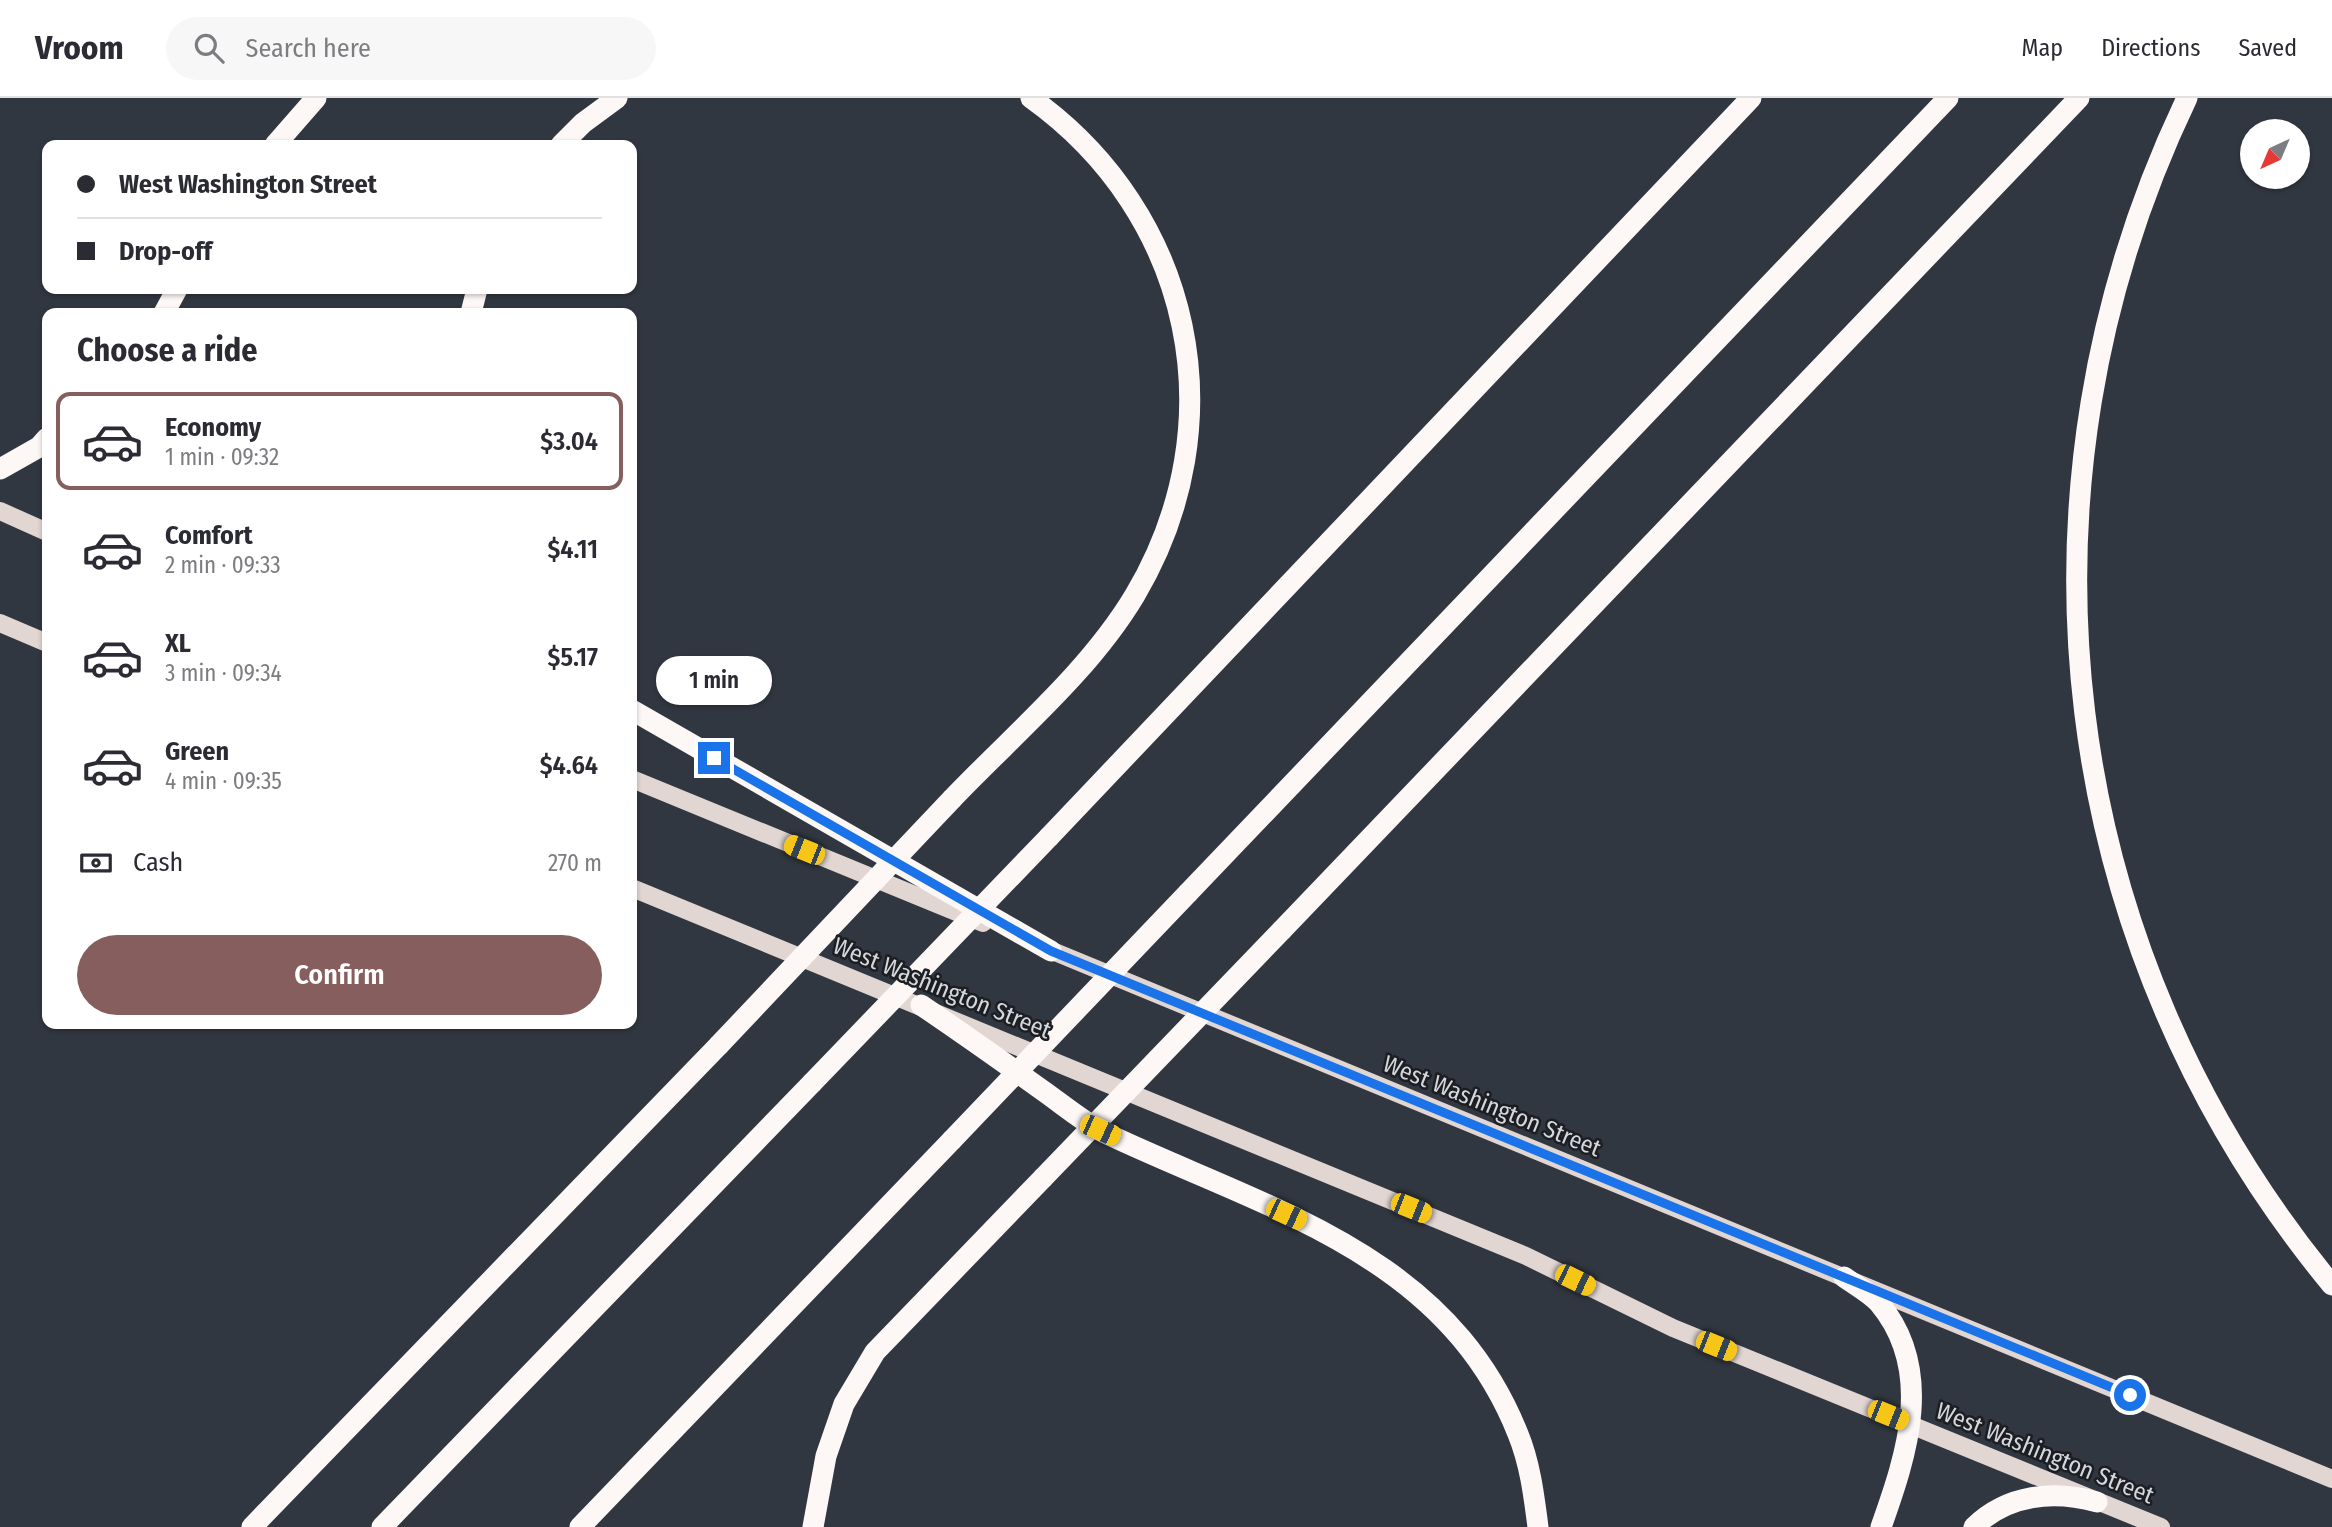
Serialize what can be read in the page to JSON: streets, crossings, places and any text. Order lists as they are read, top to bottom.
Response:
{
  "streets": {
    "main road": ["West Washington Street"]
  },
  "north": "bottom left",
  "page": {
    "header": "Vroom",
    "search": "Search here",
    "nav": ["Map", "Directions", "Saved"],
    "banner": ["West Washington Street", "Drop-off"],
    "heading": "Choose a ride",
    "list": [
      {
        "name": "Economy",
        "note": "1 min · 09:32",
        "value": "$3.04"
      },
      {
        "name": "Comfort",
        "note": "2 min · 09:33",
        "value": "$4.11"
      },
      {
        "name": "XL",
        "note": "3 min · 09:34",
        "value": "$5.17"
      },
      {
        "name": "Green",
        "note": "4 min · 09:35",
        "value": "$4.64"
      }
    ],
    "bubble": "1 min",
    "pay": ["Cash", "270 m"],
    "buttons": "Confirm"
  }
}
